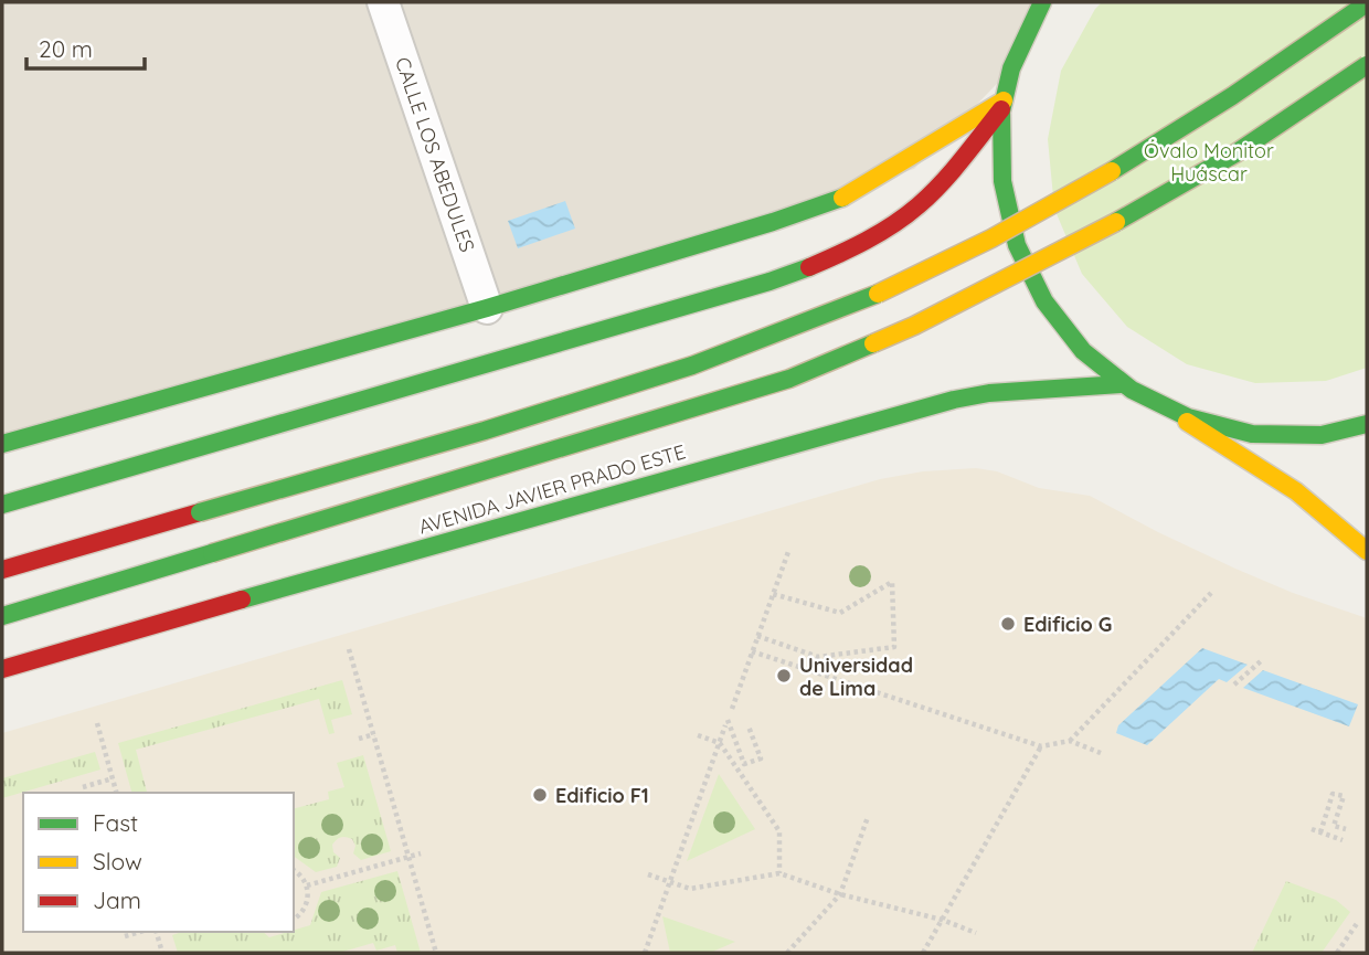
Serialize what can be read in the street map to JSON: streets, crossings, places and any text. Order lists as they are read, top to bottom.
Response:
{
  "streets": {
    "main road": ["AVENIDA JAVIER PRADO ESTE"],
    "street": ["CALLE LOS ABEDULES"]
  },
  "parks": ["Óvalo Monitor Huáscar"],
  "places": ["Edificio G", "Universidad de Lima", "Edificio F1"],
  "legend": ["Fast", "Slow", "Jam"],
  "scale_bar": "20 m"
}
